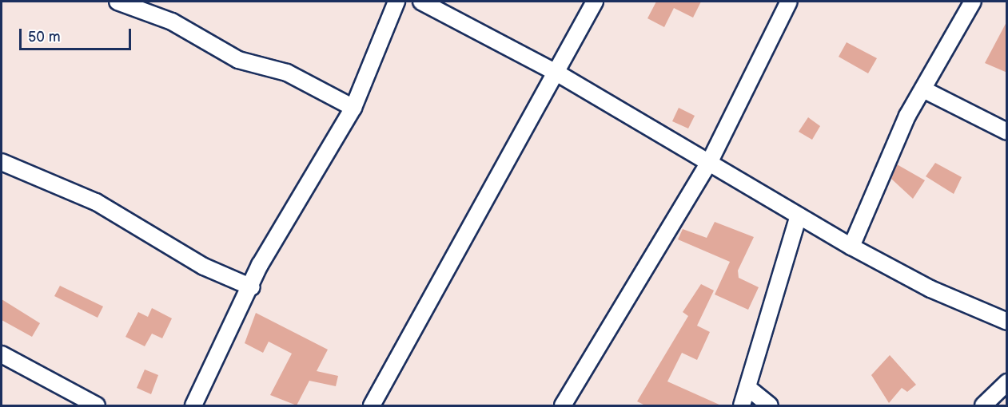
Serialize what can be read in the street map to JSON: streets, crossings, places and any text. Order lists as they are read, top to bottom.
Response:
{
  "scale_bar": "50 m"
}
